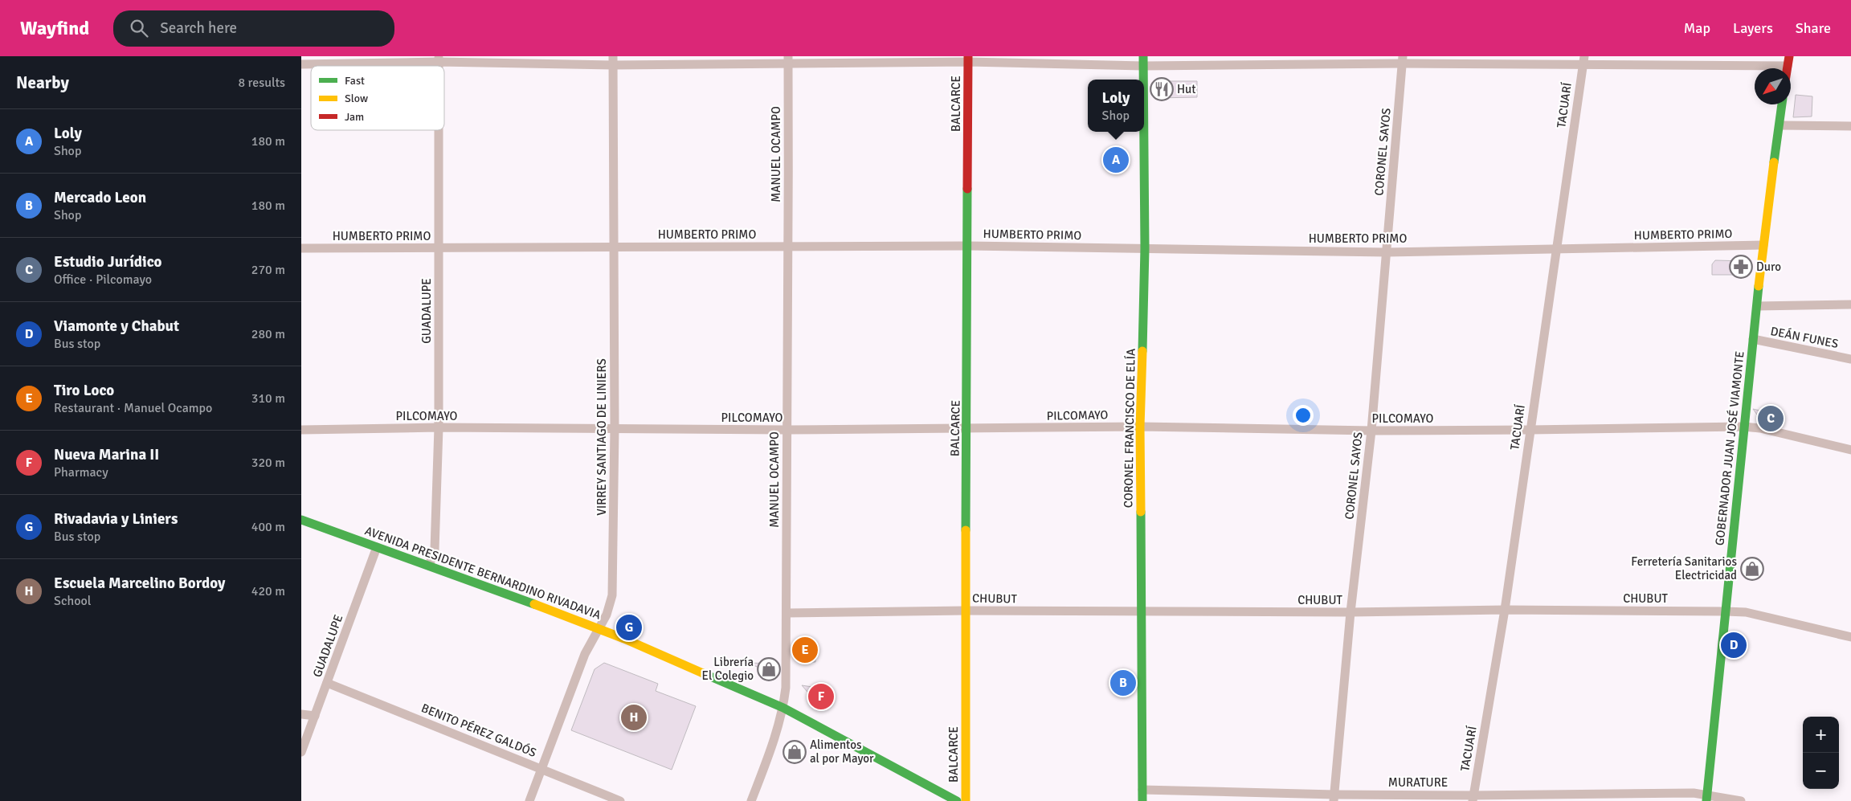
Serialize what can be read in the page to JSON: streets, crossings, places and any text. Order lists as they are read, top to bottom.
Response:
{
  "streets": {
    "street": [
      "BALCARCE",
      "TACUARÍ",
      "CORONEL SAYOS",
      "MANUEL OCAMPO",
      "HUMBERTO PRIMO",
      "GUADALUPE",
      "DEÁN FUNES",
      "PILCOMAYO",
      "CORONEL FRANCISCO DE ELÍA",
      "VIRREY SANTIAGO DE LINIERS",
      "GOBERNADOR JUAN JOSÉ VIAMONTE",
      "AVENIDA PRESIDENTE BERNARDINO RIVADAVIA",
      "CHUBUT",
      "BENITO PÉREZ GALDÓS",
      "MURATURE"
    ]
  },
  "crossings": [
    ["BALCARCE", "HUMBERTO PRIMO"],
    ["BALCARCE", "PILCOMAYO"],
    ["BALCARCE", "CHUBUT"],
    ["TACUARÍ", "HUMBERTO PRIMO"],
    ["TACUARÍ", "PILCOMAYO"],
    ["TACUARÍ", "CHUBUT"],
    ["TACUARÍ", "MURATURE"],
    ["CORONEL SAYOS", "HUMBERTO PRIMO"],
    ["CORONEL SAYOS", "PILCOMAYO"],
    ["CORONEL SAYOS", "CHUBUT"],
    ["CORONEL SAYOS", "MURATURE"],
    ["MANUEL OCAMPO", "HUMBERTO PRIMO"],
    ["MANUEL OCAMPO", "PILCOMAYO"],
    ["MANUEL OCAMPO", "AVENIDA PRESIDENTE BERNARDINO RIVADAVIA"],
    ["MANUEL OCAMPO", "CHUBUT"],
    ["HUMBERTO PRIMO", "GUADALUPE"],
    ["HUMBERTO PRIMO", "CORONEL FRANCISCO DE ELÍA"],
    ["HUMBERTO PRIMO", "VIRREY SANTIAGO DE LINIERS"],
    ["HUMBERTO PRIMO", "GOBERNADOR JUAN JOSÉ VIAMONTE"],
    ["GUADALUPE", "PILCOMAYO"],
    ["GUADALUPE", "AVENIDA PRESIDENTE BERNARDINO RIVADAVIA"],
    ["GUADALUPE", "BENITO PÉREZ GALDÓS"],
    ["DEÁN FUNES", "GOBERNADOR JUAN JOSÉ VIAMONTE"],
    ["PILCOMAYO", "CORONEL FRANCISCO DE ELÍA"],
    ["PILCOMAYO", "VIRREY SANTIAGO DE LINIERS"],
    ["PILCOMAYO", "GOBERNADOR JUAN JOSÉ VIAMONTE"],
    ["CORONEL FRANCISCO DE ELÍA", "CHUBUT"],
    ["CORONEL FRANCISCO DE ELÍA", "MURATURE"],
    ["VIRREY SANTIAGO DE LINIERS", "AVENIDA PRESIDENTE BERNARDINO RIVADAVIA"],
    ["VIRREY SANTIAGO DE LINIERS", "BENITO PÉREZ GALDÓS"],
    ["GOBERNADOR JUAN JOSÉ VIAMONTE", "CHUBUT"],
    ["GOBERNADOR JUAN JOSÉ VIAMONTE", "MURATURE"]
  ],
  "places": {
    "restaurant": ["Hut"],
    "pharmacy": ["Duro"],
    "shop": ["Ferretería Sanitarios Electricidad", "Librería El Colegio", "Alimentos al por Mayor"]
  },
  "legend": ["Fast", "Slow", "Jam"],
  "north": "bottom left",
  "page": {
    "header": "Wayfind",
    "search": "Search here",
    "nav": ["Map", "Layers", "Share"],
    "heading": ["Nearby", "8 results"],
    "popup": ["Loly", "Shop"],
    "list": [
      {
        "mark": "A",
        "name": "Loly",
        "note": "Shop",
        "value": "180 m"
      },
      {
        "mark": "B",
        "name": "Mercado Leon",
        "note": "Shop",
        "value": "180 m"
      },
      {
        "mark": "C",
        "name": "Estudio Jurídico",
        "note": "Office · Pilcomayo",
        "value": "270 m"
      },
      {
        "mark": "D",
        "name": "Viamonte y Chabut",
        "note": "Bus stop",
        "value": "280 m"
      },
      {
        "mark": "E",
        "name": "Tiro Loco",
        "note": "Restaurant · Manuel Ocampo",
        "value": "310 m"
      },
      {
        "mark": "F",
        "name": "Nueva Marina II",
        "note": "Pharmacy",
        "value": "320 m"
      },
      {
        "mark": "G",
        "name": "Rivadavia y Liniers",
        "note": "Bus stop",
        "value": "400 m"
      },
      {
        "mark": "H",
        "name": "Escuela Marcelino Bordoy",
        "note": "School",
        "value": "420 m"
      }
    ],
    "pins": [
      "A",
      "C",
      "G",
      "D",
      "E",
      "B",
      "F",
      "H"
    ],
    "map_buttons": ["+", "−"]
  }
}
